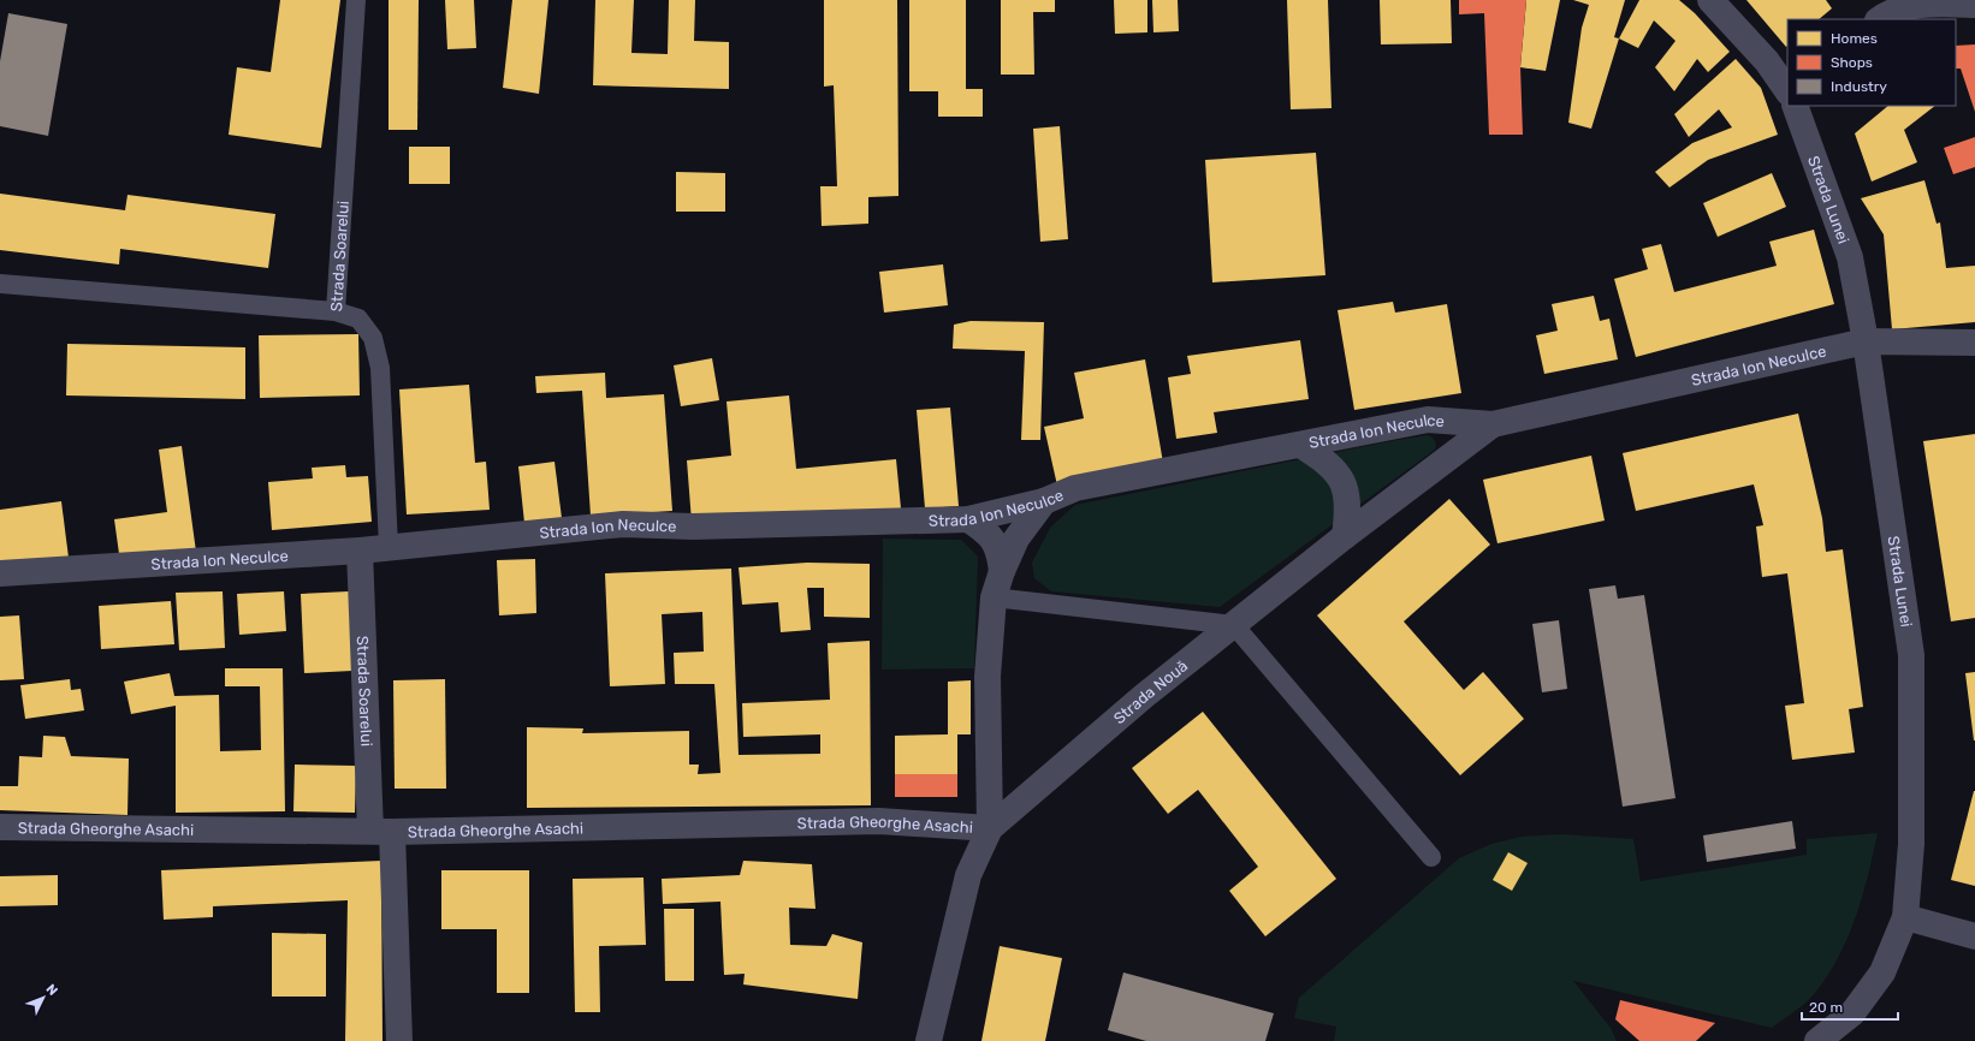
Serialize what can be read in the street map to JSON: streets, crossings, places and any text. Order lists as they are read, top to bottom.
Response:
{
  "streets": {
    "street": [
      "Strada Lunei",
      "Strada Soarelui",
      "Strada Ion Neculce",
      "Strada Nouă",
      "Strada Gheorghe Asachi"
    ]
  },
  "crossings": [
    ["Strada Lunei", "Strada Ion Neculce"],
    ["Strada Soarelui", "Strada Ion Neculce"],
    ["Strada Soarelui", "Strada Gheorghe Asachi"],
    ["Strada Ion Neculce", "Strada Nouă"],
    ["Strada Nouă", "Strada Gheorghe Asachi"]
  ],
  "legend": ["Homes", "Shops", "Industry"],
  "scale_bar": "20 m",
  "north": "top right"
}
